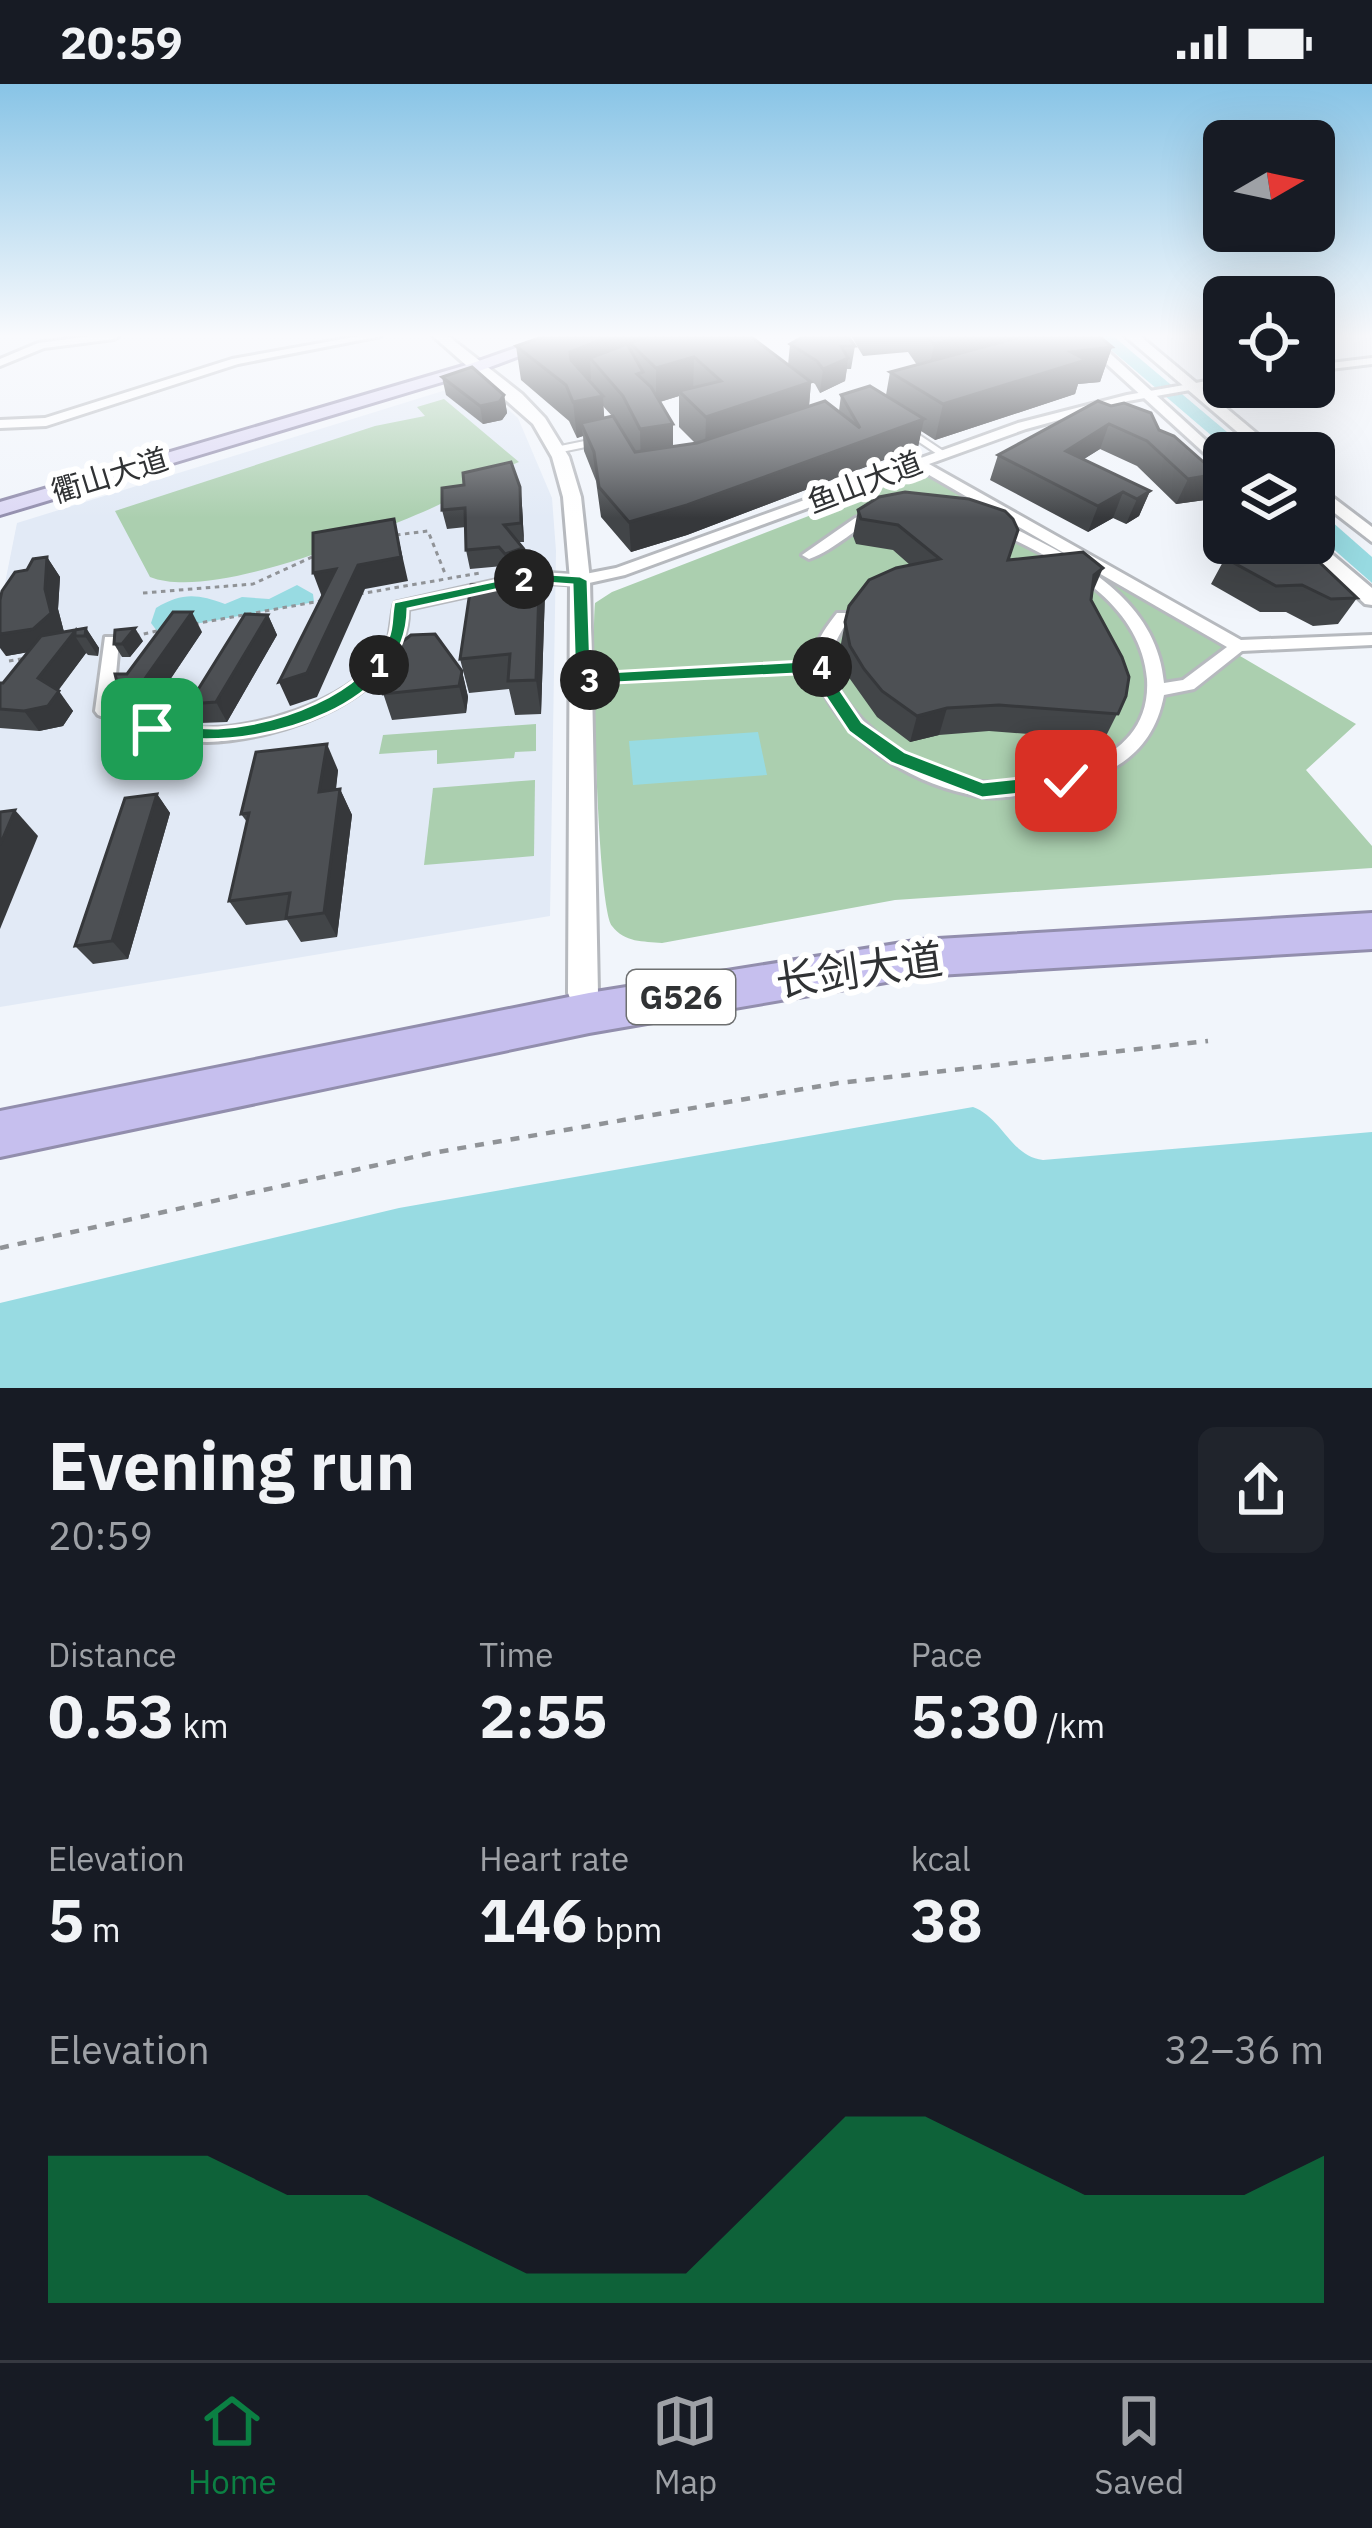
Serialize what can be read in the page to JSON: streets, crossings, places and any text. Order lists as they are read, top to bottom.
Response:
{
  "streets": {
    "highway": ["长剑大道", "G526"],
    "main road": ["衢山大道"],
    "street": ["鱼山大道"]
  },
  "north": "right",
  "page": {
    "status": "20:59",
    "pins": [
      "2",
      "1",
      "4",
      "3"
    ],
    "heading": ["Evening run", "20:59"],
    "stats": [
      ["Distance", "0.53 km"],
      ["Time", "2:55"],
      ["Pace", "5:30 /km"],
      ["Elevation", "5 m"],
      ["Heart rate", "146 bpm"],
      ["kcal", "38"]
    ],
    "chart": ["Elevation", "32–36 m"],
    "tabs": ["Home", "Map", "Saved"]
  }
}
